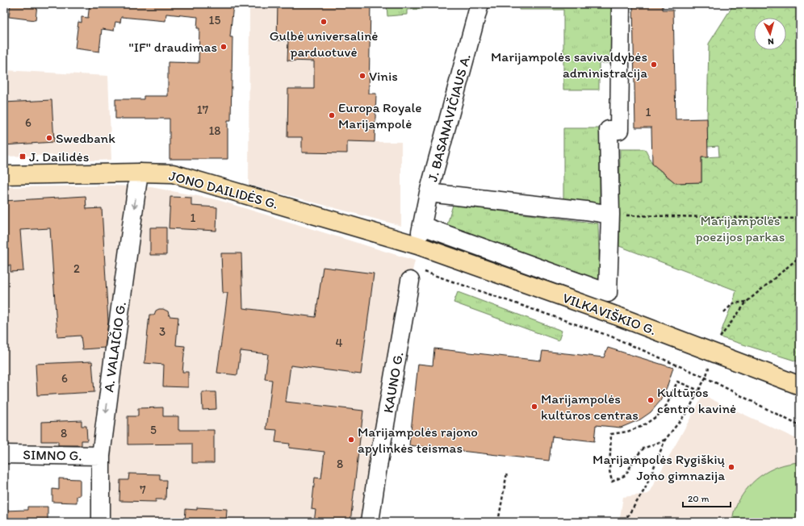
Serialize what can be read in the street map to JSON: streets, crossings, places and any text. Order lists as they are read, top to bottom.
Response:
{
  "streets": {
    "highway": ["JONO DAILIDĖS G.", "VILKAVIŠKIO G."],
    "street": [
      "J. BASANAVIČIAUS A.",
      "A. VALAIČIO G.",
      "KAUNO G.",
      "SIMNO G."
    ]
  },
  "crossings": [
    ["J. BASANAVIČIAUS A.", "JONO DAILIDĖS G."],
    ["J. BASANAVIČIAUS A.", "VILKAVIŠKIO G."],
    ["JONO DAILIDĖS G.", "VILKAVIŠKIO G."],
    ["JONO DAILIDĖS G.", "A. VALAIČIO G."],
    ["A. VALAIČIO G.", "SIMNO G."]
  ],
  "one_way": ["A. VALAIČIO G."],
  "parks": ["Marijampolės poezijos parkas"],
  "places": {
    "other": [
      "Gulbė universalinė parduotuvė",
      "\"IF\" draudimas",
      "Marijampolės savivaldybės administracija",
      "Vinis",
      "Europa Royale Marijampolė",
      "Swedbank",
      "Kultūros centro kavinė",
      "Marijampolės kultūros centras",
      "Marijampolės rajono apylinkės teismas",
      "Marijampolės Rygiškių Jono gimnazija"
    ],
    "transit": ["J. Dailidės"]
  },
  "house_numbers": [
    "15",
    "17",
    "1",
    "6",
    "18",
    "1",
    "2",
    "3",
    "4",
    "6",
    "5",
    "8",
    "8",
    "7"
  ],
  "scale_bar": "20 m",
  "north": "bottom"
}
